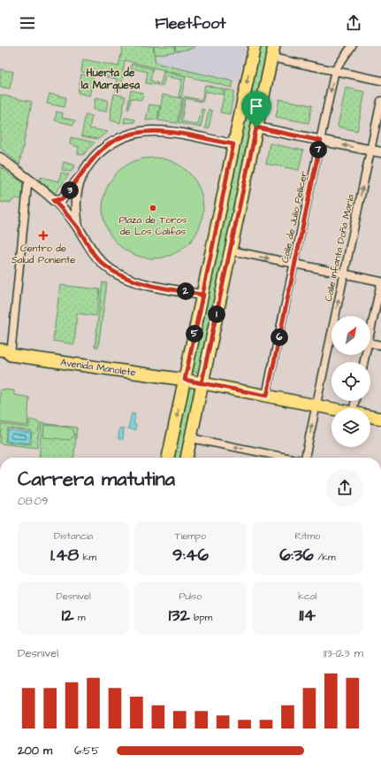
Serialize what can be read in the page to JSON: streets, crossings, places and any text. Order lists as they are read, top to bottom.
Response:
{
  "streets": {
    "main road": ["Avenida Manolete"],
    "street": ["Calle de Julio Pellicer", "Calle Infanta Doña María"]
  },
  "crossings": [
    ["Calle de Julio Pellicer", "Avenida Manolete"],
    ["Calle Infanta Doña María", "Avenida Manolete"]
  ],
  "one_way": ["Calle Infanta Doña María"],
  "districts": ["Huerta de la Marquesa"],
  "places": {
    "other": ["Plaza de Toros de Los Califas"],
    "health": ["Centro de Salud Poniente"]
  },
  "north": "top right",
  "page": {
    "header": "Fleetfoot",
    "pins": [
      "7",
      "3",
      "2",
      "1",
      "5",
      "6"
    ],
    "heading": ["Carrera matutina", "08:09"],
    "stats": [
      ["Distancia", "1.48 km"],
      ["Tiempo", "9:46"],
      ["Ritmo", "6:36 /km"],
      ["Desnivel", "12 m"],
      ["Pulso", "132 bpm"],
      ["kcal", "114"]
    ],
    "chart": ["Desnivel", "113–123 m"],
    "list": [
      {
        "name": "200 m",
        "note": "6:55"
      }
    ]
  }
}
